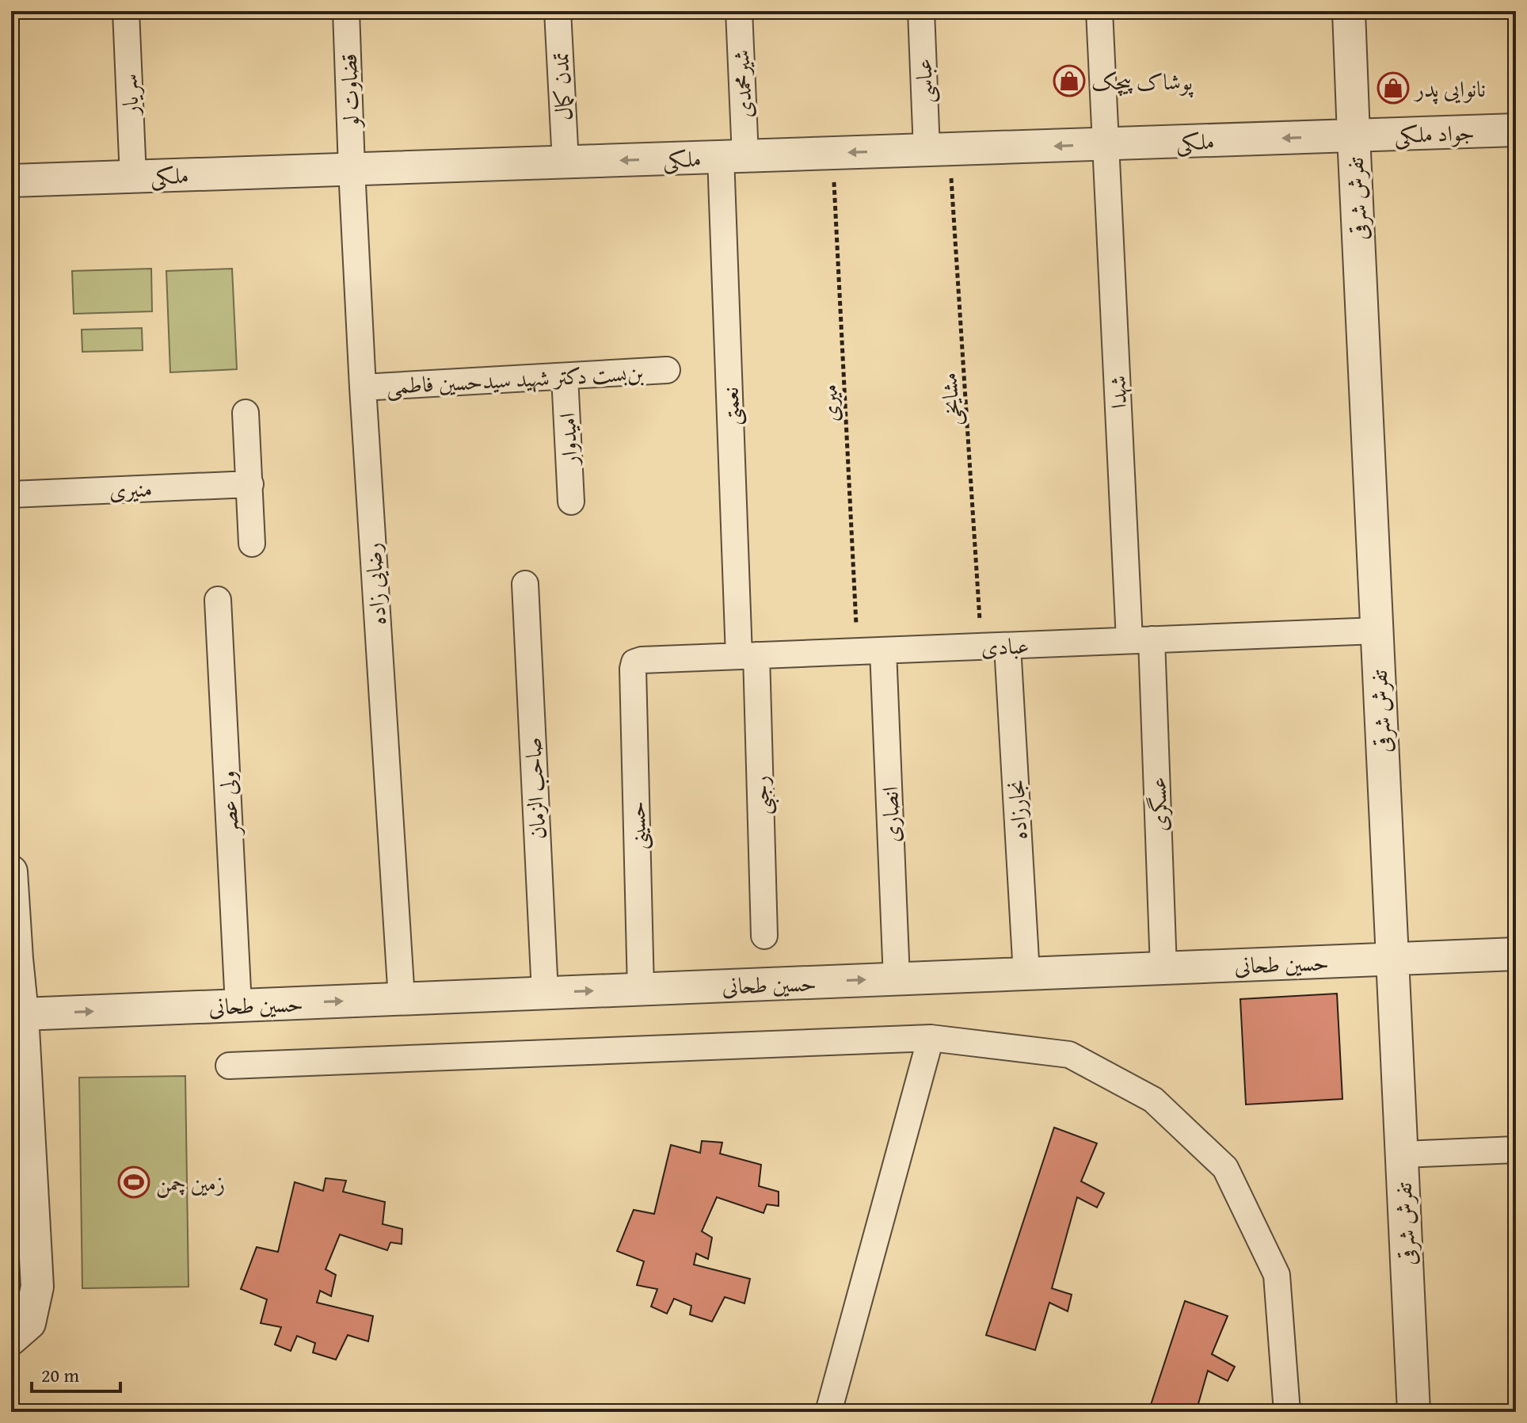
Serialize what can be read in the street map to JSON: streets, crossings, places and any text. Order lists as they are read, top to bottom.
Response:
{
  "streets": {
    "street": [
      "عباسی",
      "شیرمحمدی",
      "تمدن کمال",
      "قضاوت لو",
      "سریار",
      "جواد ملکی",
      "ملکی",
      "تفرش شرقی",
      "بن‌بست دکتر شهید سیدحسین فاطمی",
      "شهدا",
      "نعمتی",
      "امیدوار",
      "منیری",
      "رضایی زاده",
      "عبادی",
      "صاحب الزمان",
      "رجبی",
      "ولی عصر",
      "عسگری",
      "نجارزاده",
      "انصاری",
      "حسینی",
      "حسین طحانی"
    ],
    "path": ["مشایخی", "میری"]
  },
  "crossings": [
    ["عباسی", "ملکی"],
    ["عباسی", "مشایخی"],
    ["شیرمحمدی", "ملکی"],
    ["شیرمحمدی", "نعمتی"],
    ["تمدن کمال", "ملکی"],
    ["قضاوت لو", "ملکی"],
    ["قضاوت لو", "رضایی زاده"],
    ["سریار", "ملکی"],
    ["جواد ملکی", "ملکی"],
    ["جواد ملکی", "تفرش شرقی"],
    ["ملکی", "تفرش شرقی"],
    ["ملکی", "شهدا"],
    ["ملکی", "مشایخی"],
    ["ملکی", "میری"],
    ["ملکی", "نعمتی"],
    ["ملکی", "رضایی زاده"],
    ["تفرش شرقی", "عبادی"],
    ["تفرش شرقی", "حسین طحانی"],
    ["بن‌بست دکتر شهید سیدحسین فاطمی", "امیدوار"],
    ["بن‌بست دکتر شهید سیدحسین فاطمی", "رضایی زاده"],
    ["شهدا", "عبادی"],
    ["شهدا", "عسگری"],
    ["مشایخی", "عبادی"],
    ["میری", "عبادی"],
    ["نعمتی", "عبادی"],
    ["نعمتی", "رجبی"],
    ["رضایی زاده", "حسین طحانی"],
    ["عبادی", "رجبی"],
    ["عبادی", "عسگری"],
    ["عبادی", "نجارزاده"],
    ["عبادی", "انصاری"],
    ["عبادی", "حسینی"],
    ["صاحب الزمان", "حسین طحانی"],
    ["ولی عصر", "حسین طحانی"],
    ["عسگری", "حسین طحانی"],
    ["نجارزاده", "حسین طحانی"],
    ["انصاری", "حسین طحانی"],
    ["حسینی", "حسین طحانی"]
  ],
  "one_way": ["ملکی"],
  "places": {
    "shop": ["پوشاک پیچک", "نانوایی پدر"],
    "sports": ["زمین چمن"]
  },
  "scale_bar": "20 m"
}
